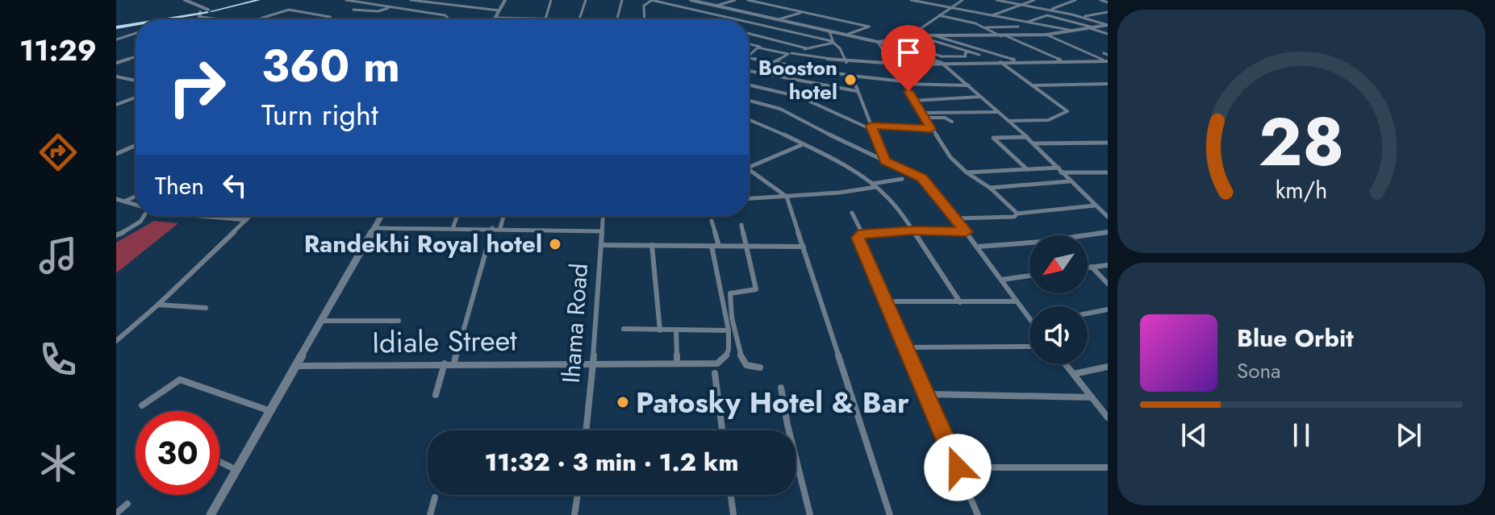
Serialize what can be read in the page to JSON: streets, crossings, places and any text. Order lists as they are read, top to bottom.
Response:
{
  "streets": {
    "street": ["Ihama Road", "Idiale Street"]
  },
  "crossings": [
    ["Ihama Road", "Idiale Street"]
  ],
  "places": ["Booston hotel", "Randekhi Royal hotel", "Patosky Hotel & Bar"],
  "north": "bottom left",
  "page": {
    "tabs": "11:29",
    "turn": ["360 m", "Turn right"],
    "then": "Then",
    "song": ["Blue Orbit", "Sona"],
    "limit": "30",
    "trip": "11:32 · 3 min · 1.2 km",
    "gauge": ["28", "km/h"]
  }
}
